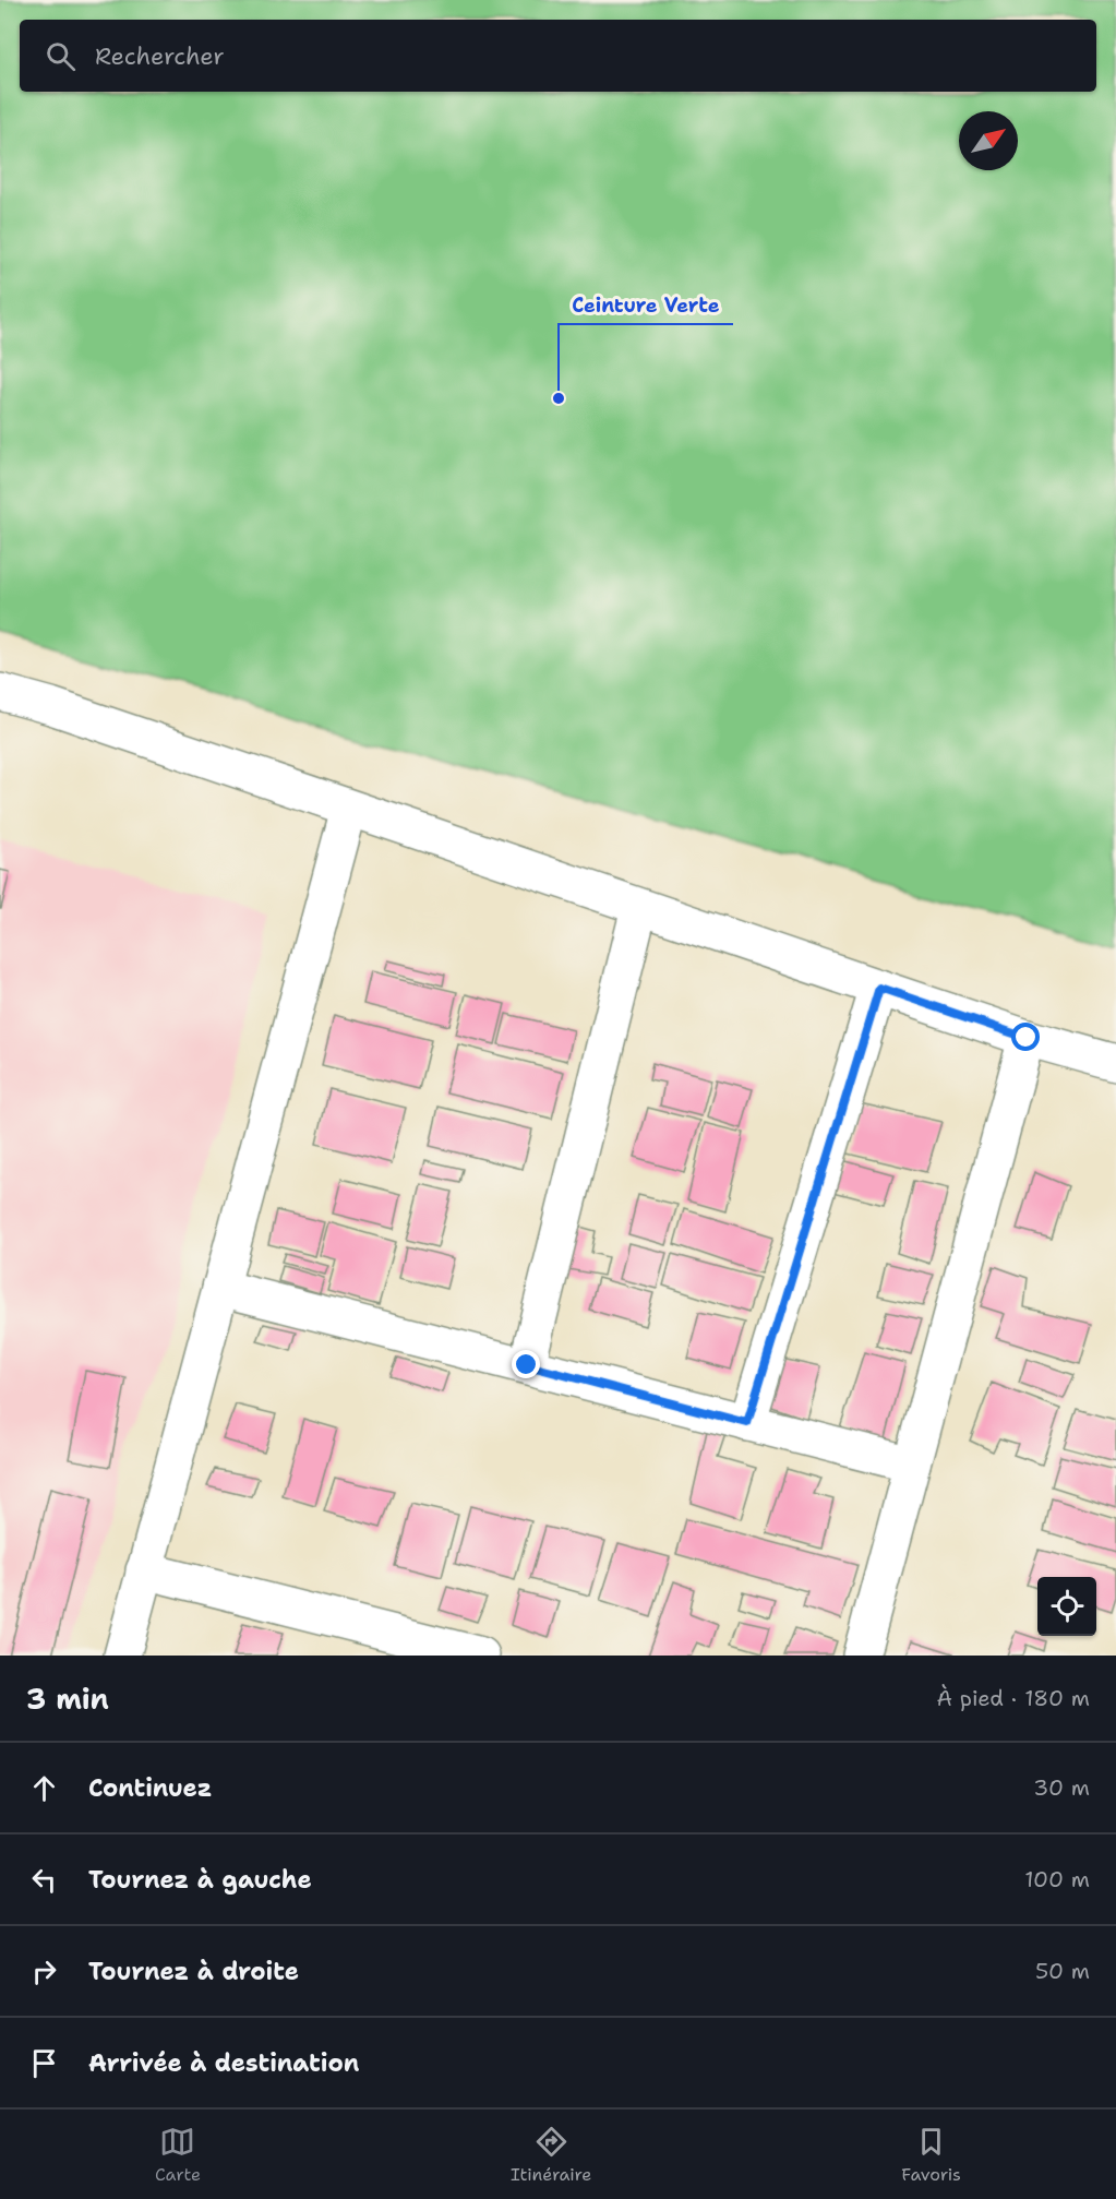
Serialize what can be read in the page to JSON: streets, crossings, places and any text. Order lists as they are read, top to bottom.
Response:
{
  "places": ["Ceinture Verte"],
  "north": "top right",
  "page": {
    "search": "Rechercher",
    "heading": ["3 min", "À pied · 180 m"],
    "list": [
      ["Continuez", "30 m"],
      ["Tournez à gauche", "100 m"],
      ["Tournez à droite", "50 m"],
      "Arrivée à destination"
    ],
    "nav": ["Carte", "Itinéraire", "Favoris"]
  }
}
